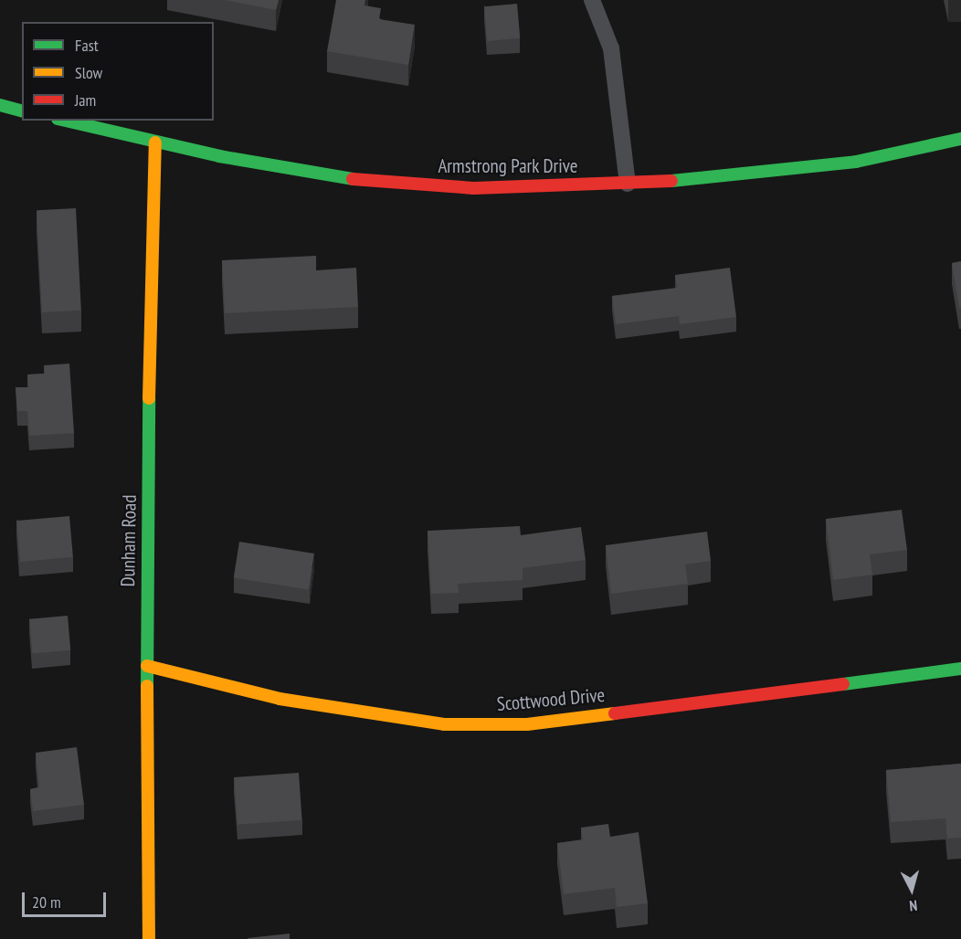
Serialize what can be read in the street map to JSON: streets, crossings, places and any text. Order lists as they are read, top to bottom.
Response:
{
  "streets": {
    "street": ["Armstrong Park Drive", "Dunham Road", "Scottwood Drive"]
  },
  "crossings": [
    ["Armstrong Park Drive", "Dunham Road"],
    ["Dunham Road", "Scottwood Drive"]
  ],
  "legend": ["Fast", "Slow", "Jam"],
  "scale_bar": "20 m",
  "north": "bottom"
}
